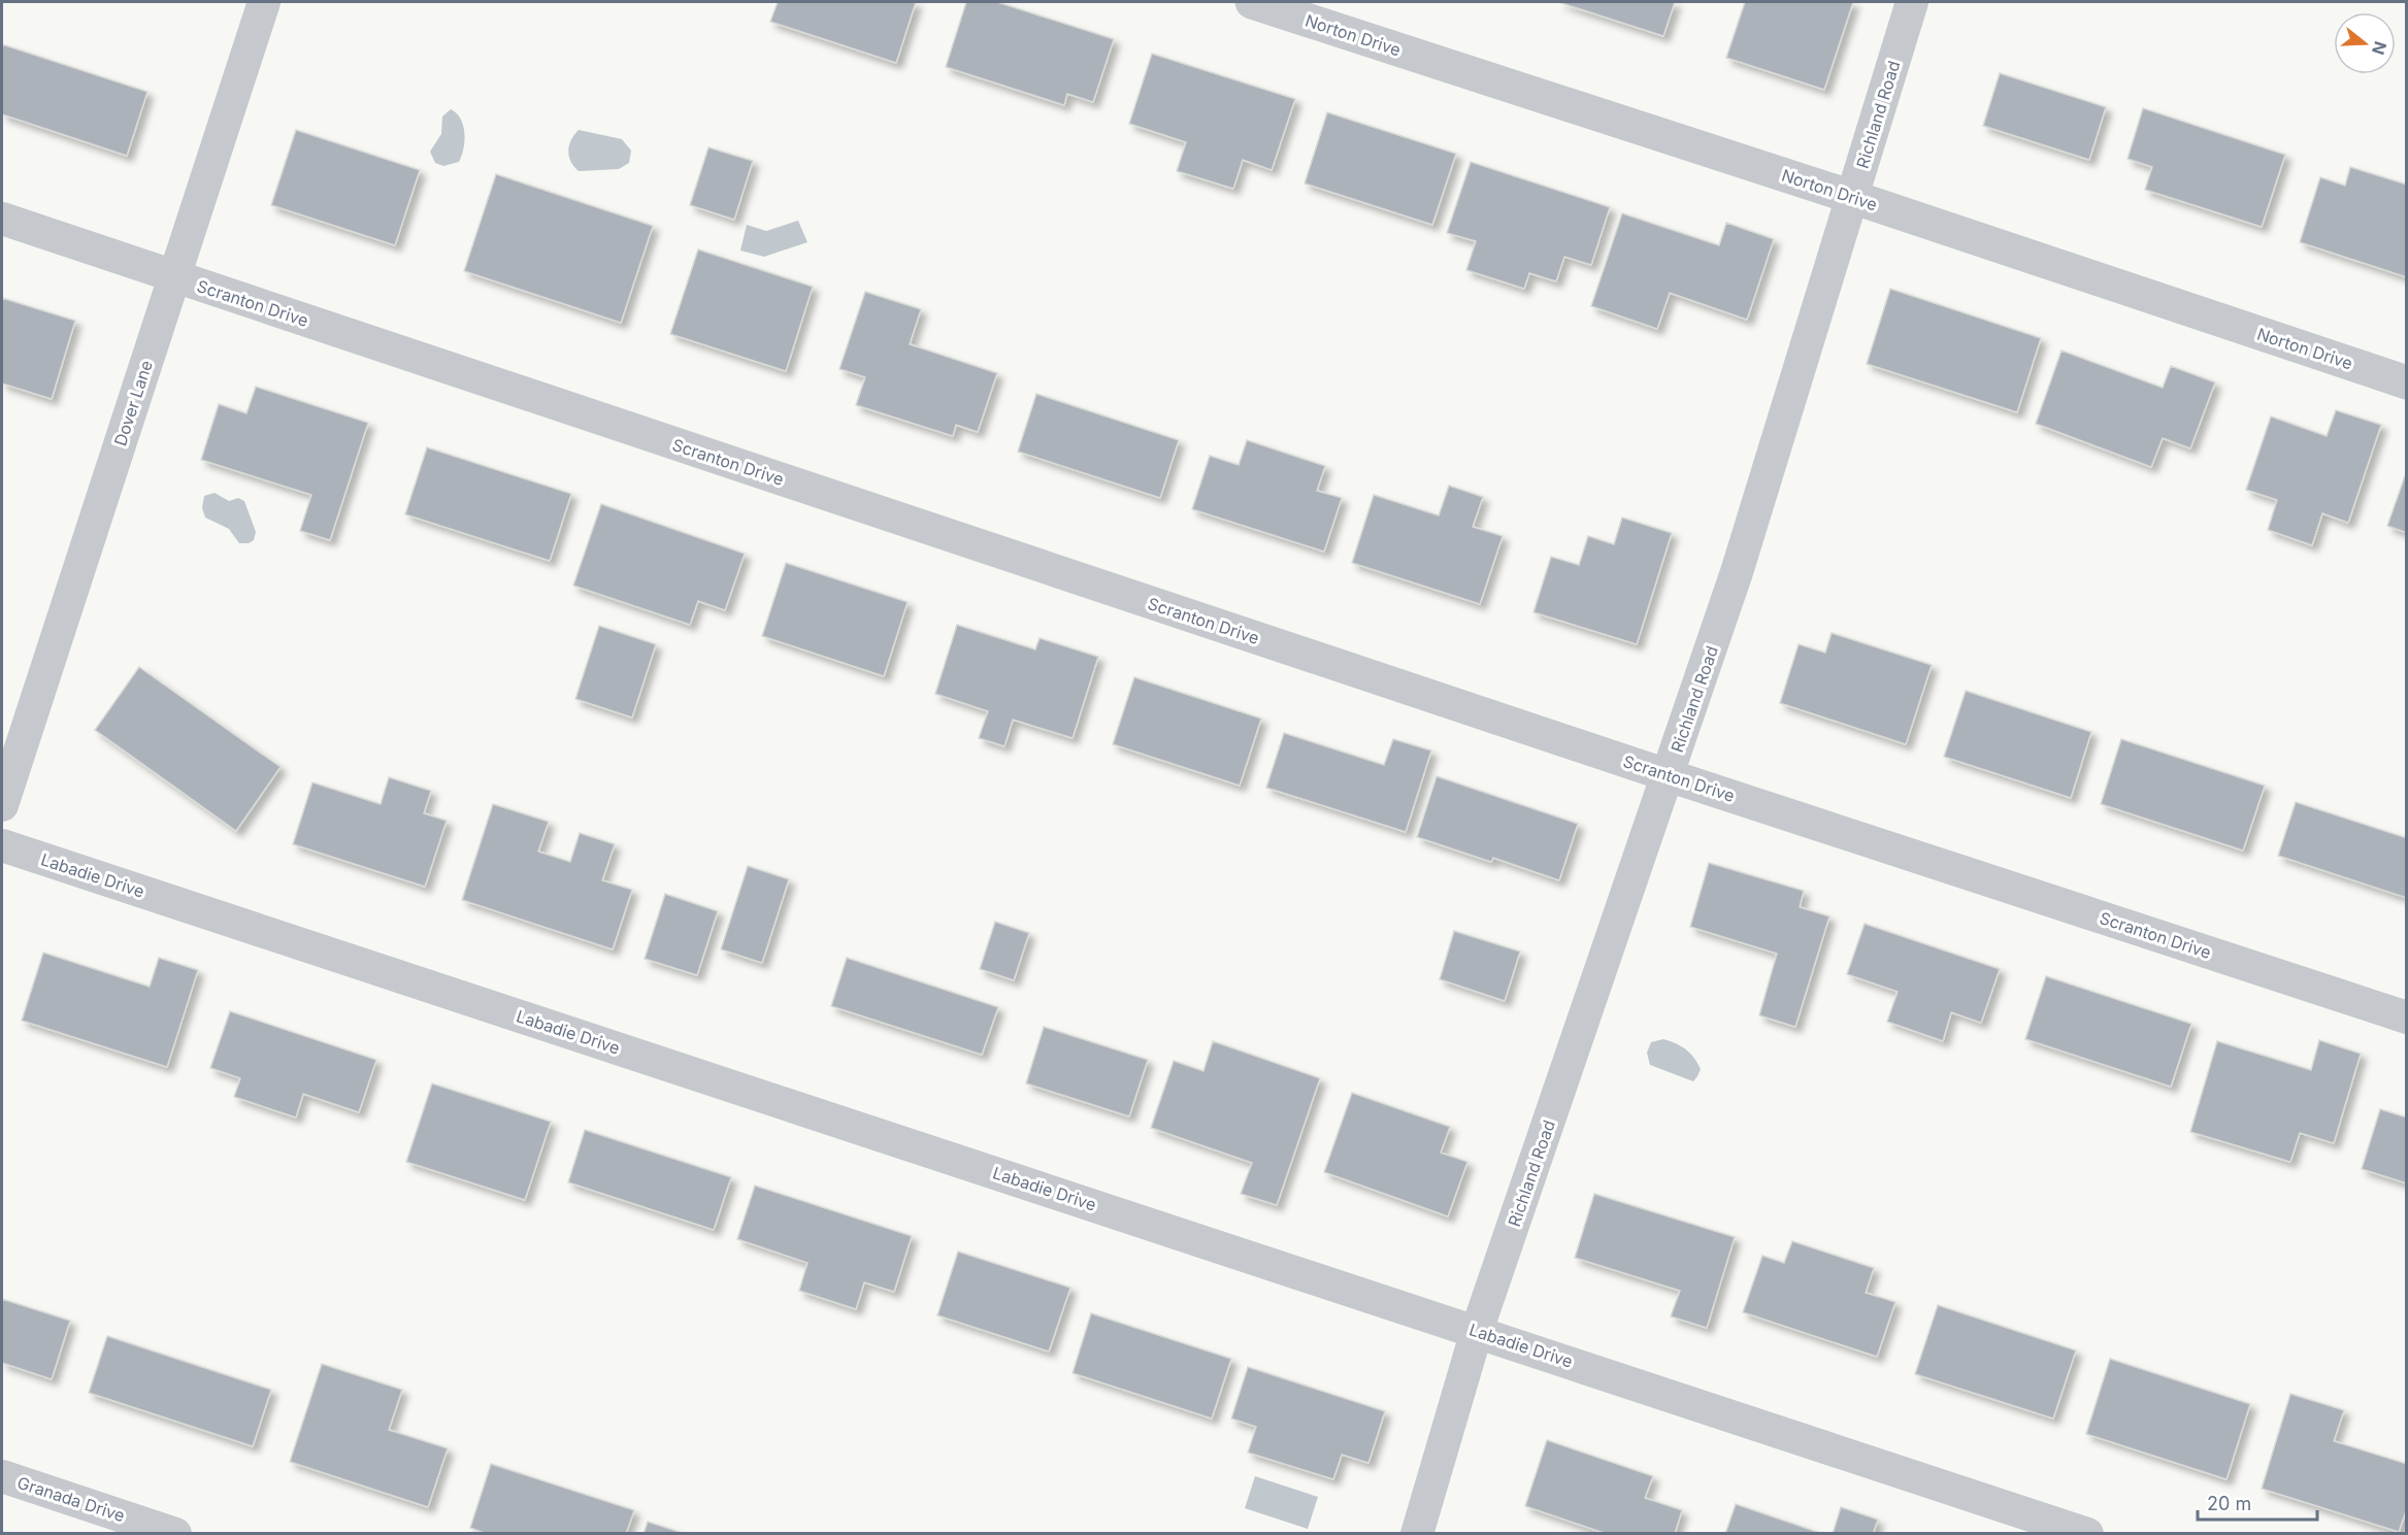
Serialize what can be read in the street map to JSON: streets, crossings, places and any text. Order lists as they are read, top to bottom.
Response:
{
  "streets": {
    "street": [
      "Norton Drive",
      "Richland Road",
      "Scranton Drive",
      "Dover Lane",
      "Labadie Drive",
      "Granada Drive"
    ]
  },
  "crossings": [
    ["Norton Drive", "Richland Road"],
    ["Richland Road", "Scranton Drive"],
    ["Richland Road", "Labadie Drive"],
    ["Scranton Drive", "Dover Lane"]
  ],
  "scale_bar": "20 m",
  "north": "right"
}
